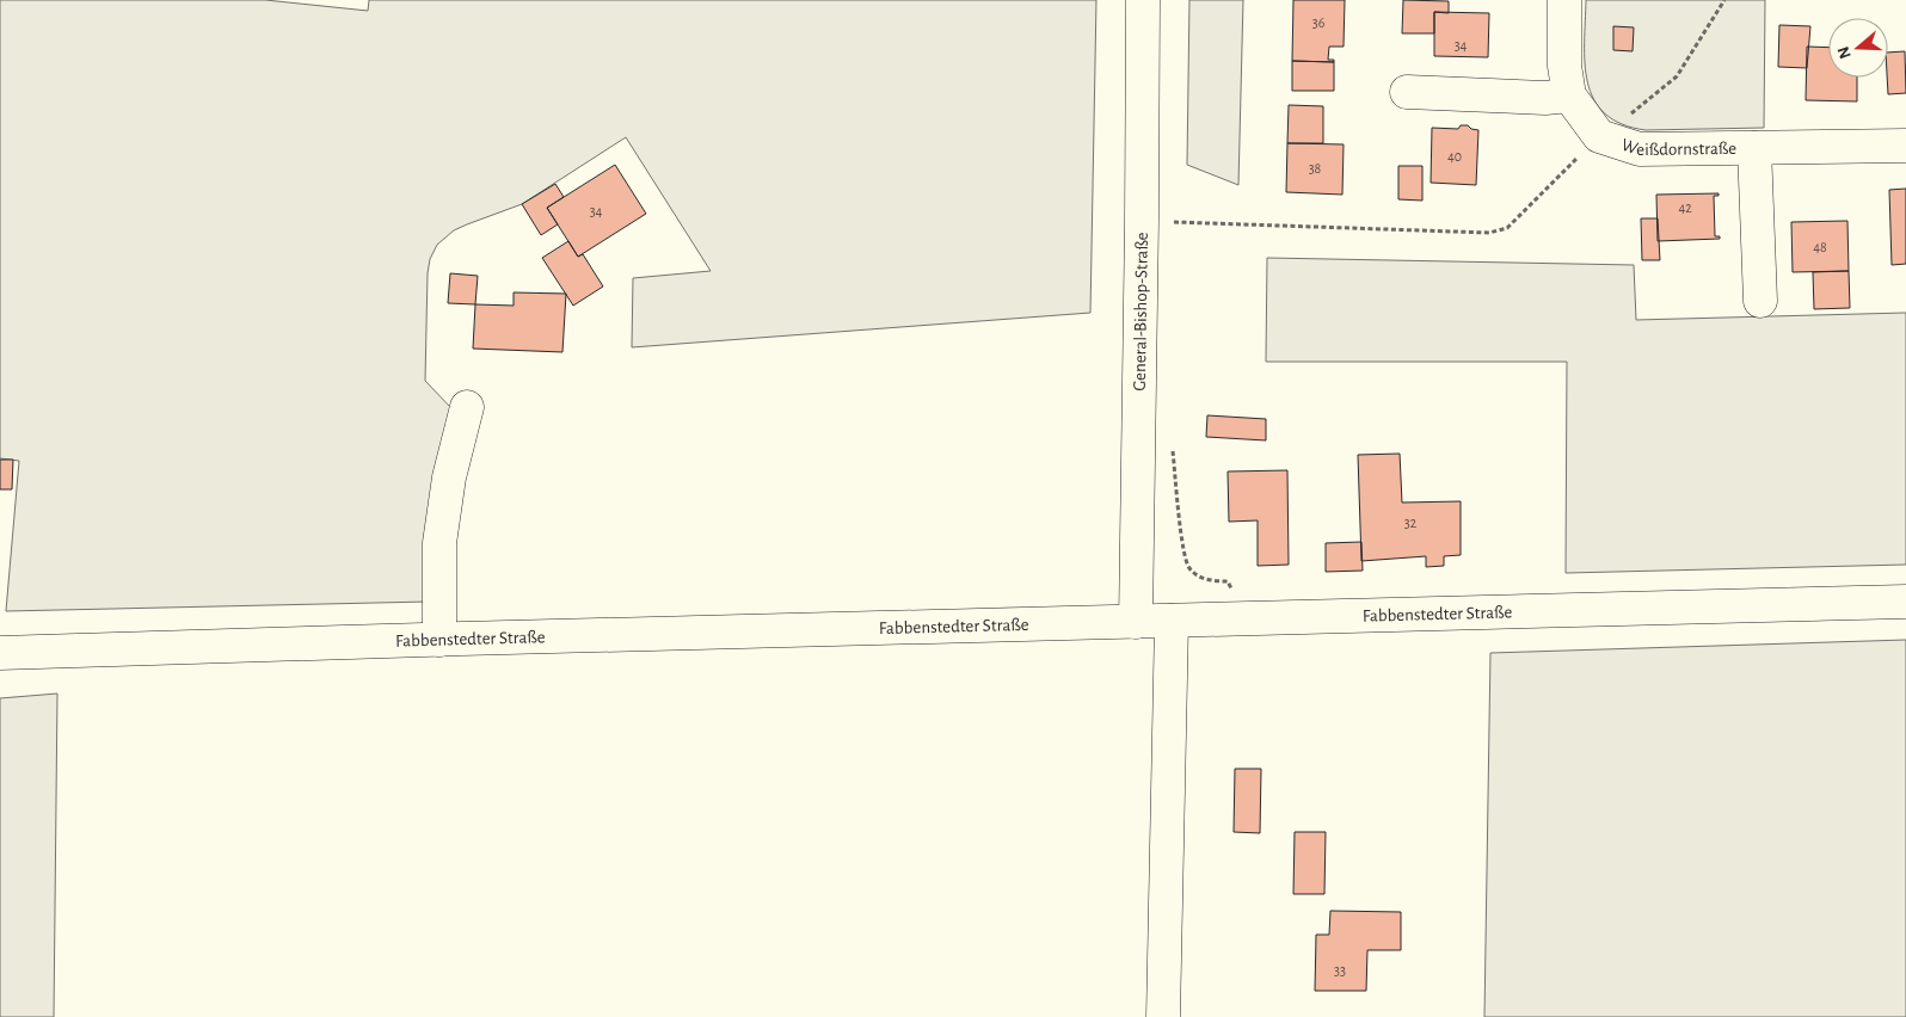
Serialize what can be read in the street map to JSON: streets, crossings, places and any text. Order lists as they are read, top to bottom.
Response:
{
  "streets": {
    "street": ["Weißdornstraße", "General-Bishop-Straße", "Fabbenstedter Straße"]
  },
  "crossings": [
    ["General-Bishop-Straße", "Fabbenstedter Straße"]
  ],
  "house_numbers": [
    "36",
    "34",
    "40",
    "38",
    "42",
    "34",
    "48",
    "32",
    "33"
  ],
  "north": "left"
}
